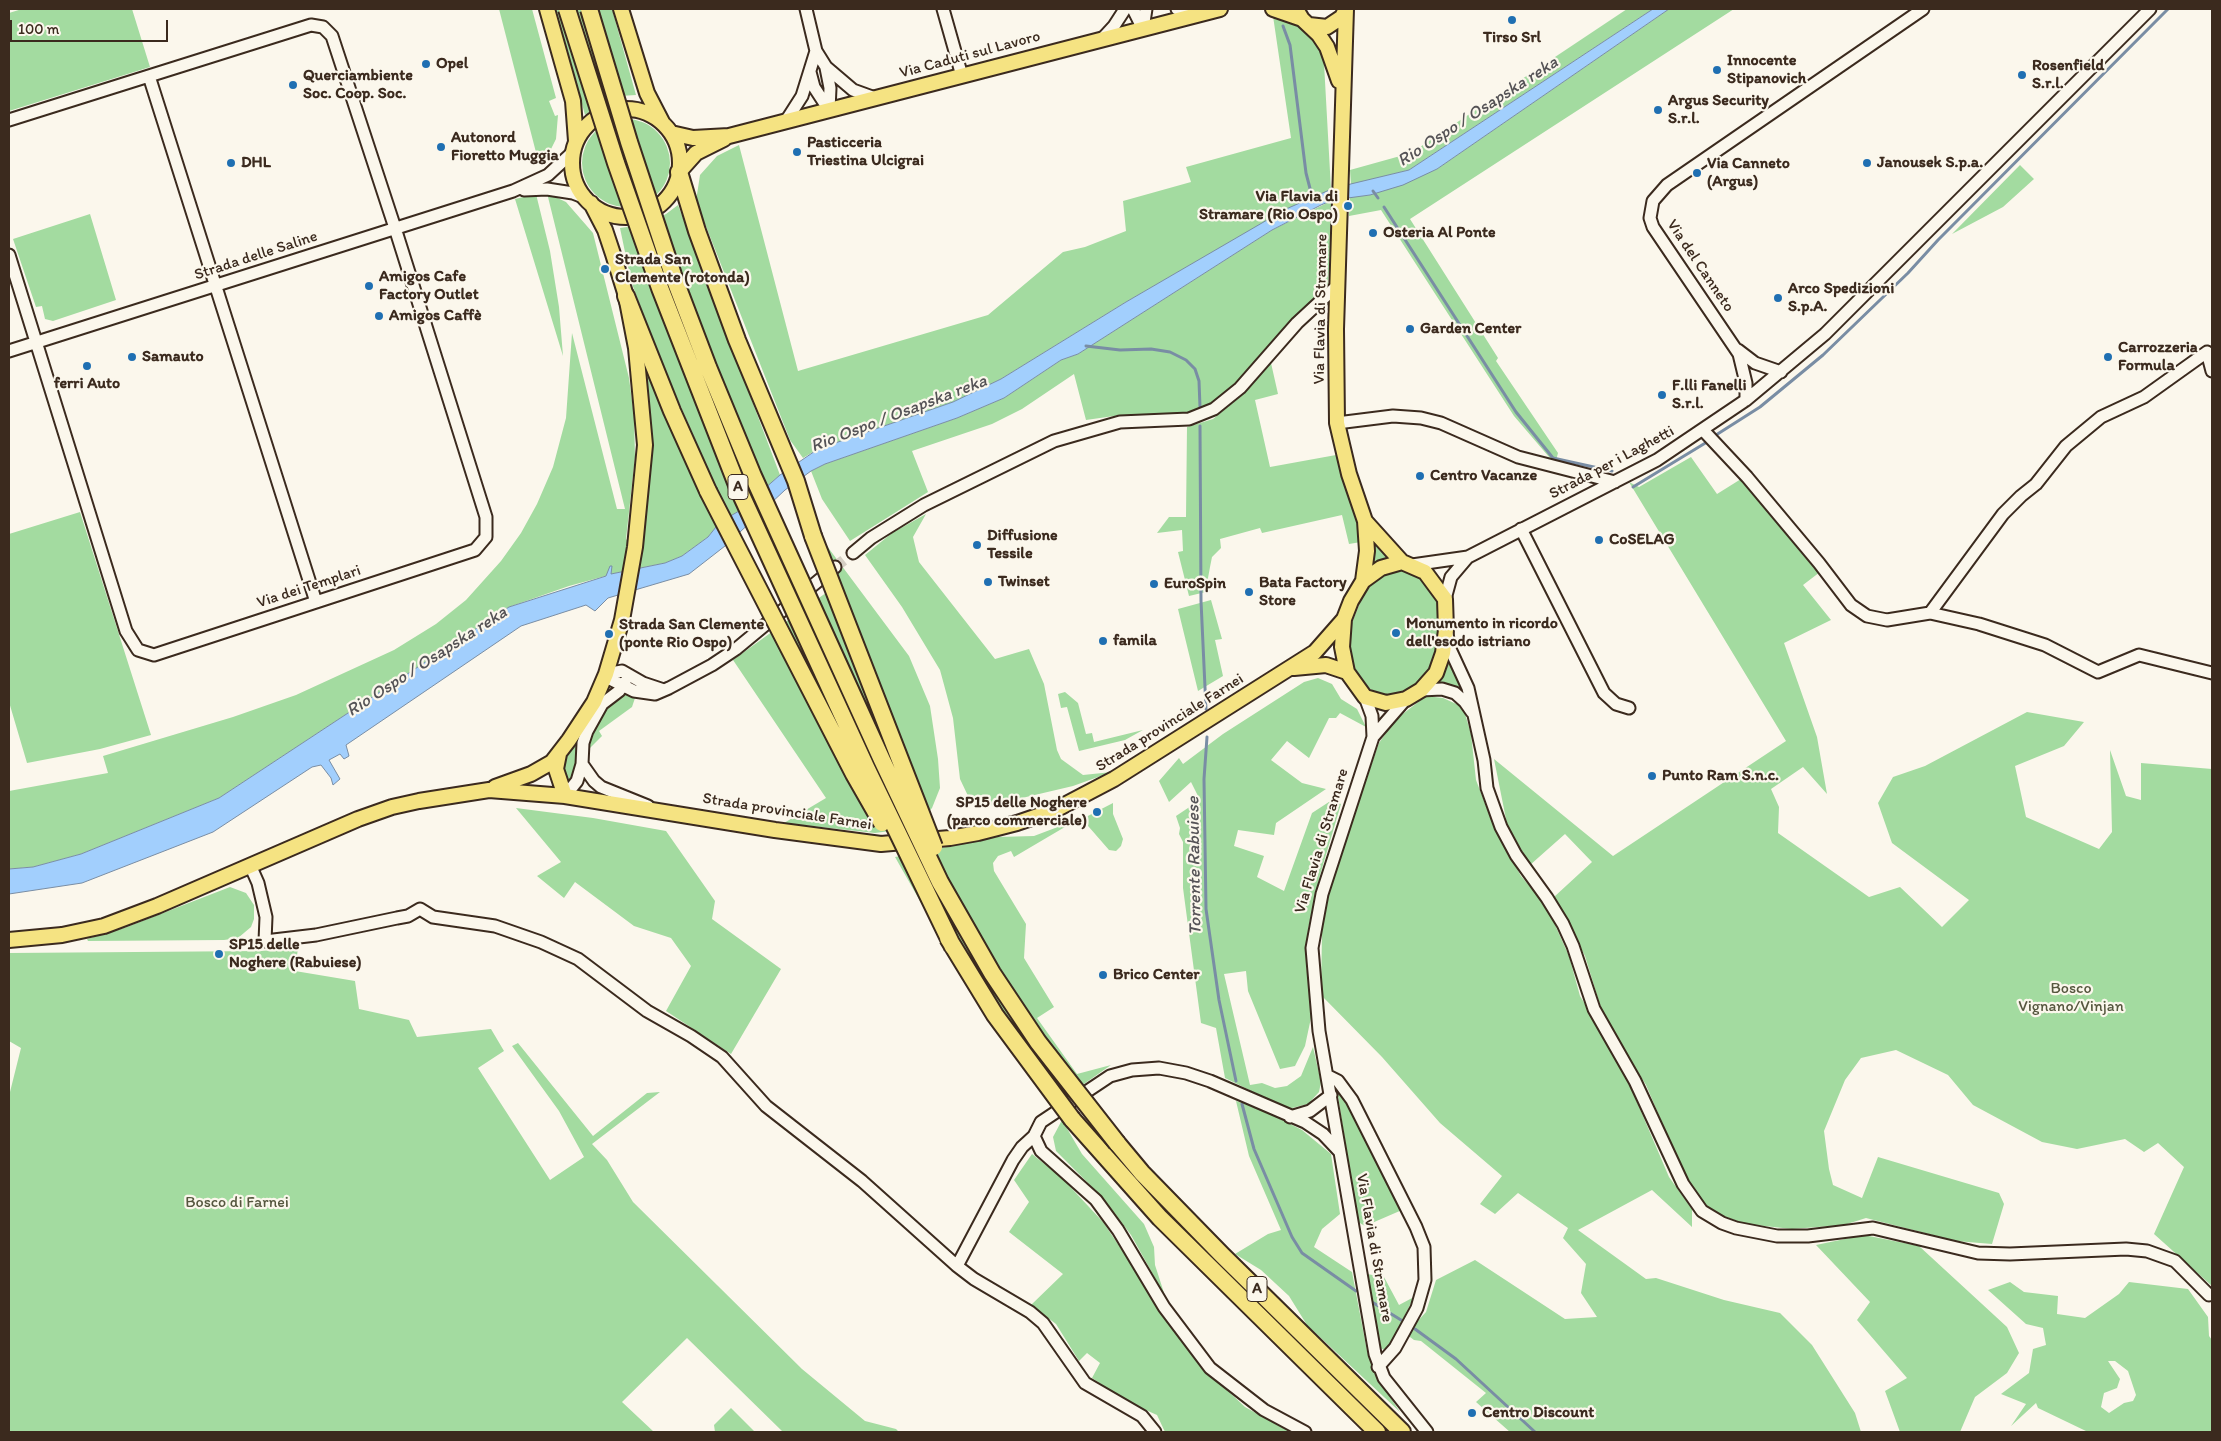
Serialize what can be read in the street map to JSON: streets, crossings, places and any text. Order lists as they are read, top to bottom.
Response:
{
  "streets": {
    "highway": ["A"],
    "main road": ["Via Caduti sul Lavoro", "Via Flavia di Stramare", "Strada provinciale Farnei"],
    "street": [
      "Strada delle Saline",
      "Via del Canneto",
      "Strada per i Laghetti",
      "Via dei Templari"
    ]
  },
  "crossings": [
    ["Via Caduti sul Lavoro", "Strada delle Saline"],
    ["Strada delle Saline", "Via dei Templari"],
    ["Via del Canneto", "Strada per i Laghetti"],
    ["Via Flavia di Stramare", "Strada per i Laghetti"],
    ["Via Flavia di Stramare", "Strada provinciale Farnei"],
    ["Strada per i Laghetti", "Strada provinciale Farnei"]
  ],
  "water": ["Rio Ospo / Osapska reka", "Torrente Rabuiese"],
  "parks": ["Bosco Vignano/Vinjan", "Bosco di Farnei"],
  "places": [
    "Tirso Srl",
    "Opel",
    "Innocente Stipanovich",
    "Rosenfield S.r.l.",
    "Querciambiente Soc. Coop. Soc.",
    "Argus Security S.r.l.",
    "Autonord Fioretto Muggia",
    "Pasticceria Triestina Ulcigrai",
    "DHL",
    "Janousek S.p.a.",
    "Via Canneto (Argus)",
    "Via Flavia di Stramare (Rio Ospo)",
    "Osteria Al Ponte",
    "Strada San Clemente (rotonda)",
    "Amigos Cafe Factory Outlet",
    "Arco Spedizioni S.p.A.",
    "Amigos Caffè",
    "Garden Center",
    "Samauto",
    "Carrozzeria Formula",
    "ferri Auto",
    "F.lli Fanelli S.r.l.",
    "Centro Vacanze",
    "CoSELAG",
    "Diffusione Tessile",
    "Twinset",
    "EuroSpin",
    "Bata Factory Store",
    "Monumento in ricordo dell'esodo istriano",
    "Strada San Clemente (ponte Rio Ospo)",
    "famila",
    "Punto Ram S.n.c.",
    "SP15 delle Noghere (parco commerciale)",
    "SP15 delle Noghere (Rabuiese)",
    "Brico Center",
    "Centro Discount"
  ],
  "scale_bar": "100 m"
}
